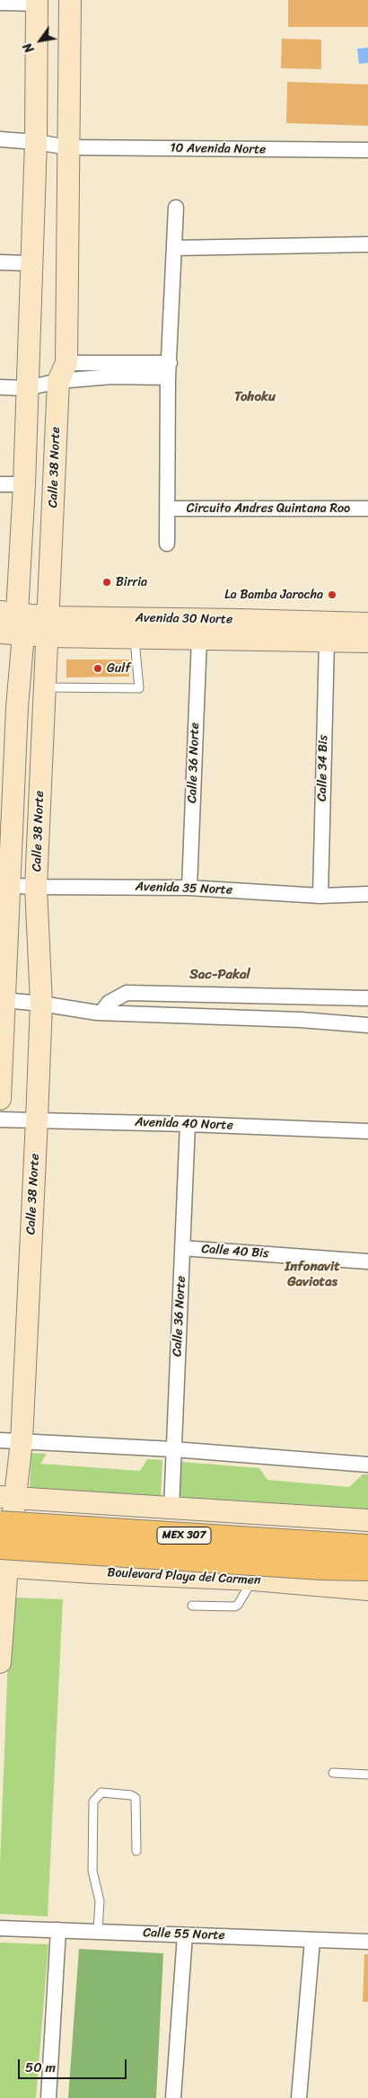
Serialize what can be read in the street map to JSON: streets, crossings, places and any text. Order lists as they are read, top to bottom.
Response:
{
  "streets": {
    "highway": ["MEX 307"],
    "main road": ["Calle 38 Norte", "Avenida 30 Norte", "Boulevard Playa del Carmen"],
    "street": [
      "10 Avenida Norte",
      "Circuito Andres Quintana Roo",
      "Calle 36 Norte",
      "Calle 34 Bis",
      "Avenida 35 Norte",
      "Avenida 40 Norte",
      "Calle 40 Bis",
      "Calle 55 Norte"
    ]
  },
  "crossings": [
    ["10 Avenida Norte", "Calle 38 Norte"],
    ["Calle 38 Norte", "Avenida 30 Norte"],
    ["Calle 38 Norte", "Avenida 35 Norte"],
    ["Calle 38 Norte", "Avenida 40 Norte"],
    ["Calle 38 Norte", "MEX 307"],
    ["Calle 38 Norte", "Boulevard Playa del Carmen"],
    ["Avenida 30 Norte", "Calle 36 Norte"],
    ["Avenida 30 Norte", "Calle 34 Bis"],
    ["Calle 36 Norte", "Avenida 35 Norte"],
    ["Calle 36 Norte", "Avenida 40 Norte"],
    ["Calle 36 Norte", "Calle 40 Bis"],
    ["Calle 34 Bis", "Avenida 35 Norte"],
    ["MEX 307", "Boulevard Playa del Carmen"]
  ],
  "districts": ["Tohoku", "Sac-Pakal", "Infonavit Gaviotas"],
  "places": ["Birria", "La Bamba Jarocha", "Gulf"],
  "scale_bar": "50 m",
  "north": "bottom left"
}
